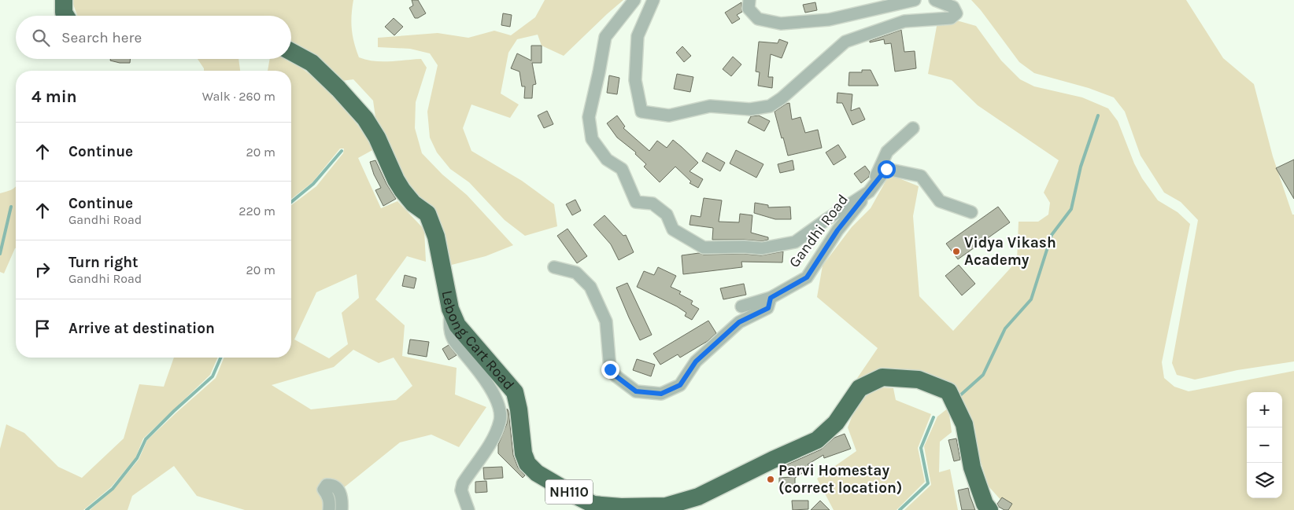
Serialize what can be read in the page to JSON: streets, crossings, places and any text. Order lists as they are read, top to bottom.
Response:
{
  "streets": {
    "highway": ["Lebong Cart Road", "NH110"],
    "street": ["Gandhi Road"]
  },
  "places": ["Vidya Vikash Academy", "Parvi Homestay (correct location)"],
  "page": {
    "search": "Search here",
    "heading": ["4 min", "Walk · 260 m"],
    "list": [
      ["Continue", "20 m"],
      ["Continue", "Gandhi Road", "220 m"],
      ["Turn right", "Gandhi Road", "20 m"],
      "Arrive at destination"
    ],
    "map_buttons": ["+", "−"]
  }
}
